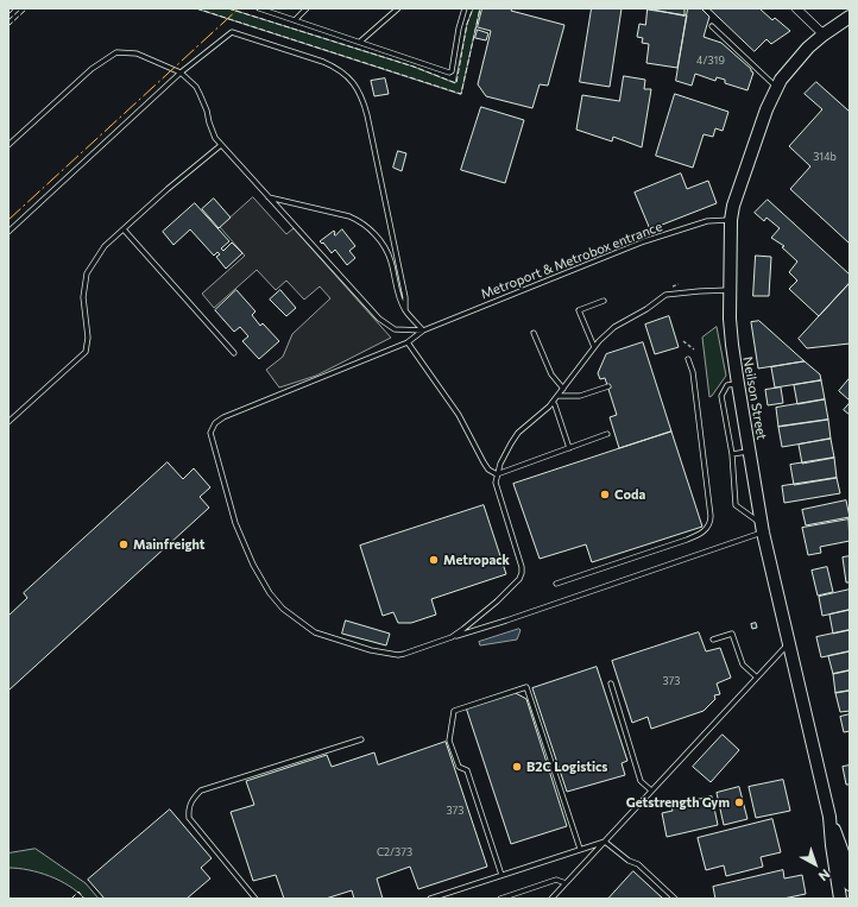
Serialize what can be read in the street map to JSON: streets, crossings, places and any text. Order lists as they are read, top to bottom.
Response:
{
  "streets": {
    "main road": ["Neilson Street"],
    "lane": ["Metroport & Metrobox entrance"]
  },
  "crossings": [
    ["Metroport & Metrobox entrance", "Neilson Street"]
  ],
  "places": [
    "Coda",
    "Mainfreight",
    "Metropack",
    "B2C Logistics",
    "Getstrength Gym"
  ],
  "house_numbers": [
    "4/319",
    "314b",
    "373",
    "373",
    "C2/373"
  ],
  "north": "bottom right"
}
